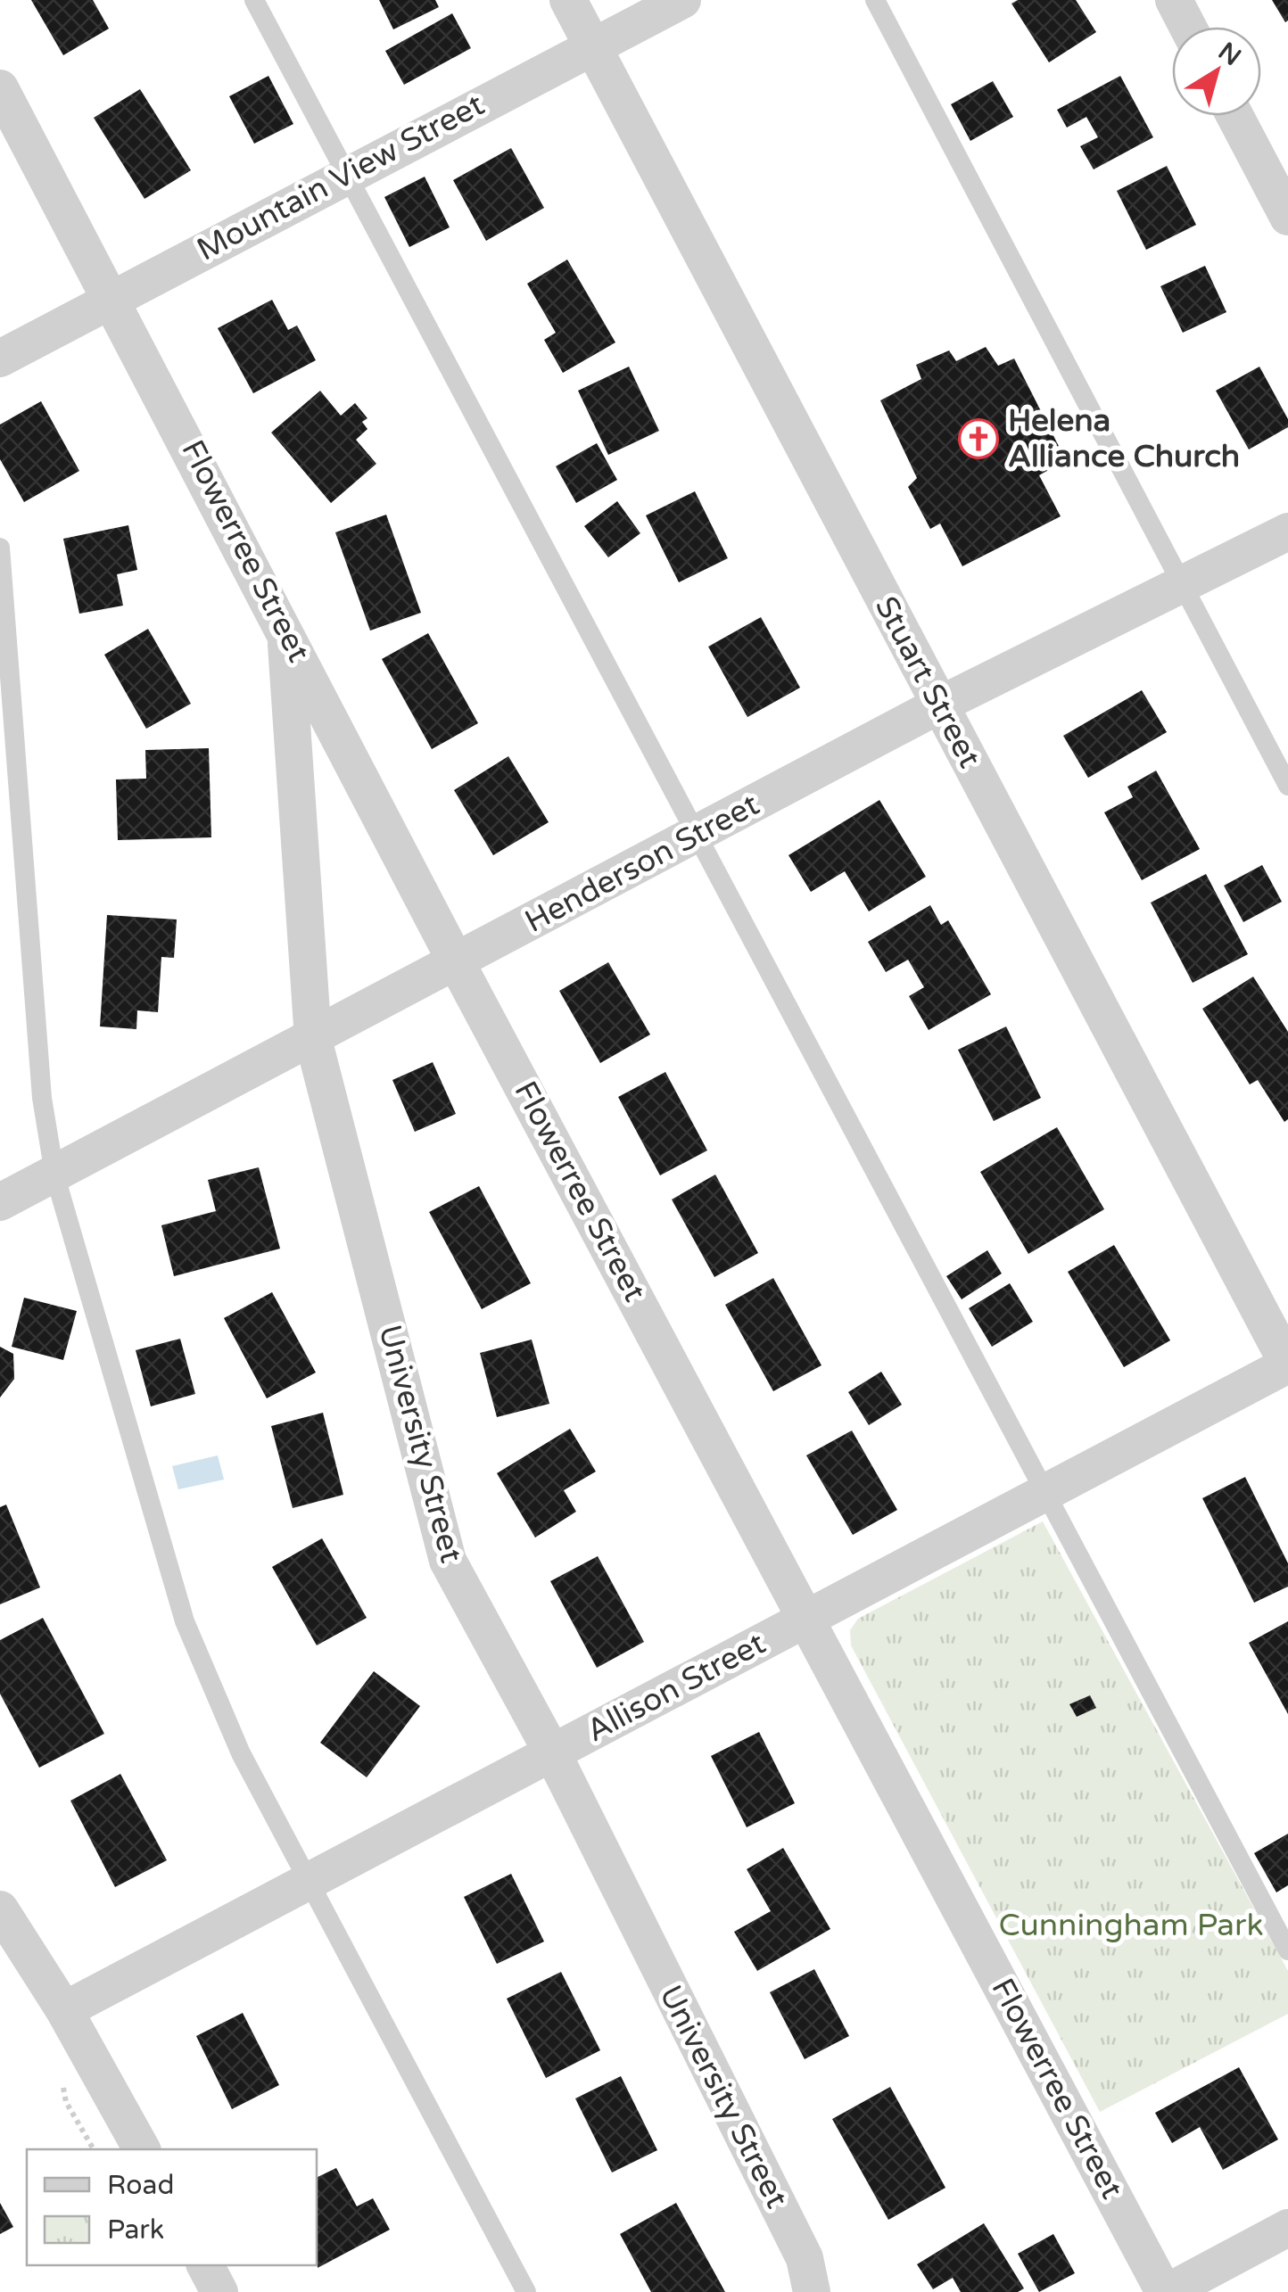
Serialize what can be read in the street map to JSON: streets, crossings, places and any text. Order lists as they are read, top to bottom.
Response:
{
  "streets": {
    "street": [
      "Mountain View Street",
      "Flowerree Street",
      "Stuart Street",
      "Henderson Street",
      "University Street",
      "Allison Street"
    ]
  },
  "crossings": [
    ["Mountain View Street", "Flowerree Street"],
    ["Mountain View Street", "Stuart Street"],
    ["Flowerree Street", "Henderson Street"],
    ["Flowerree Street", "University Street"],
    ["Flowerree Street", "Allison Street"],
    ["Stuart Street", "Henderson Street"],
    ["Stuart Street", "Allison Street"],
    ["Henderson Street", "University Street"],
    ["University Street", "Allison Street"]
  ],
  "parks": ["Cunningham Park"],
  "places": {
    "church": ["Helena Alliance Church"]
  },
  "legend": ["Road", "Park"],
  "north": "top right"
}
